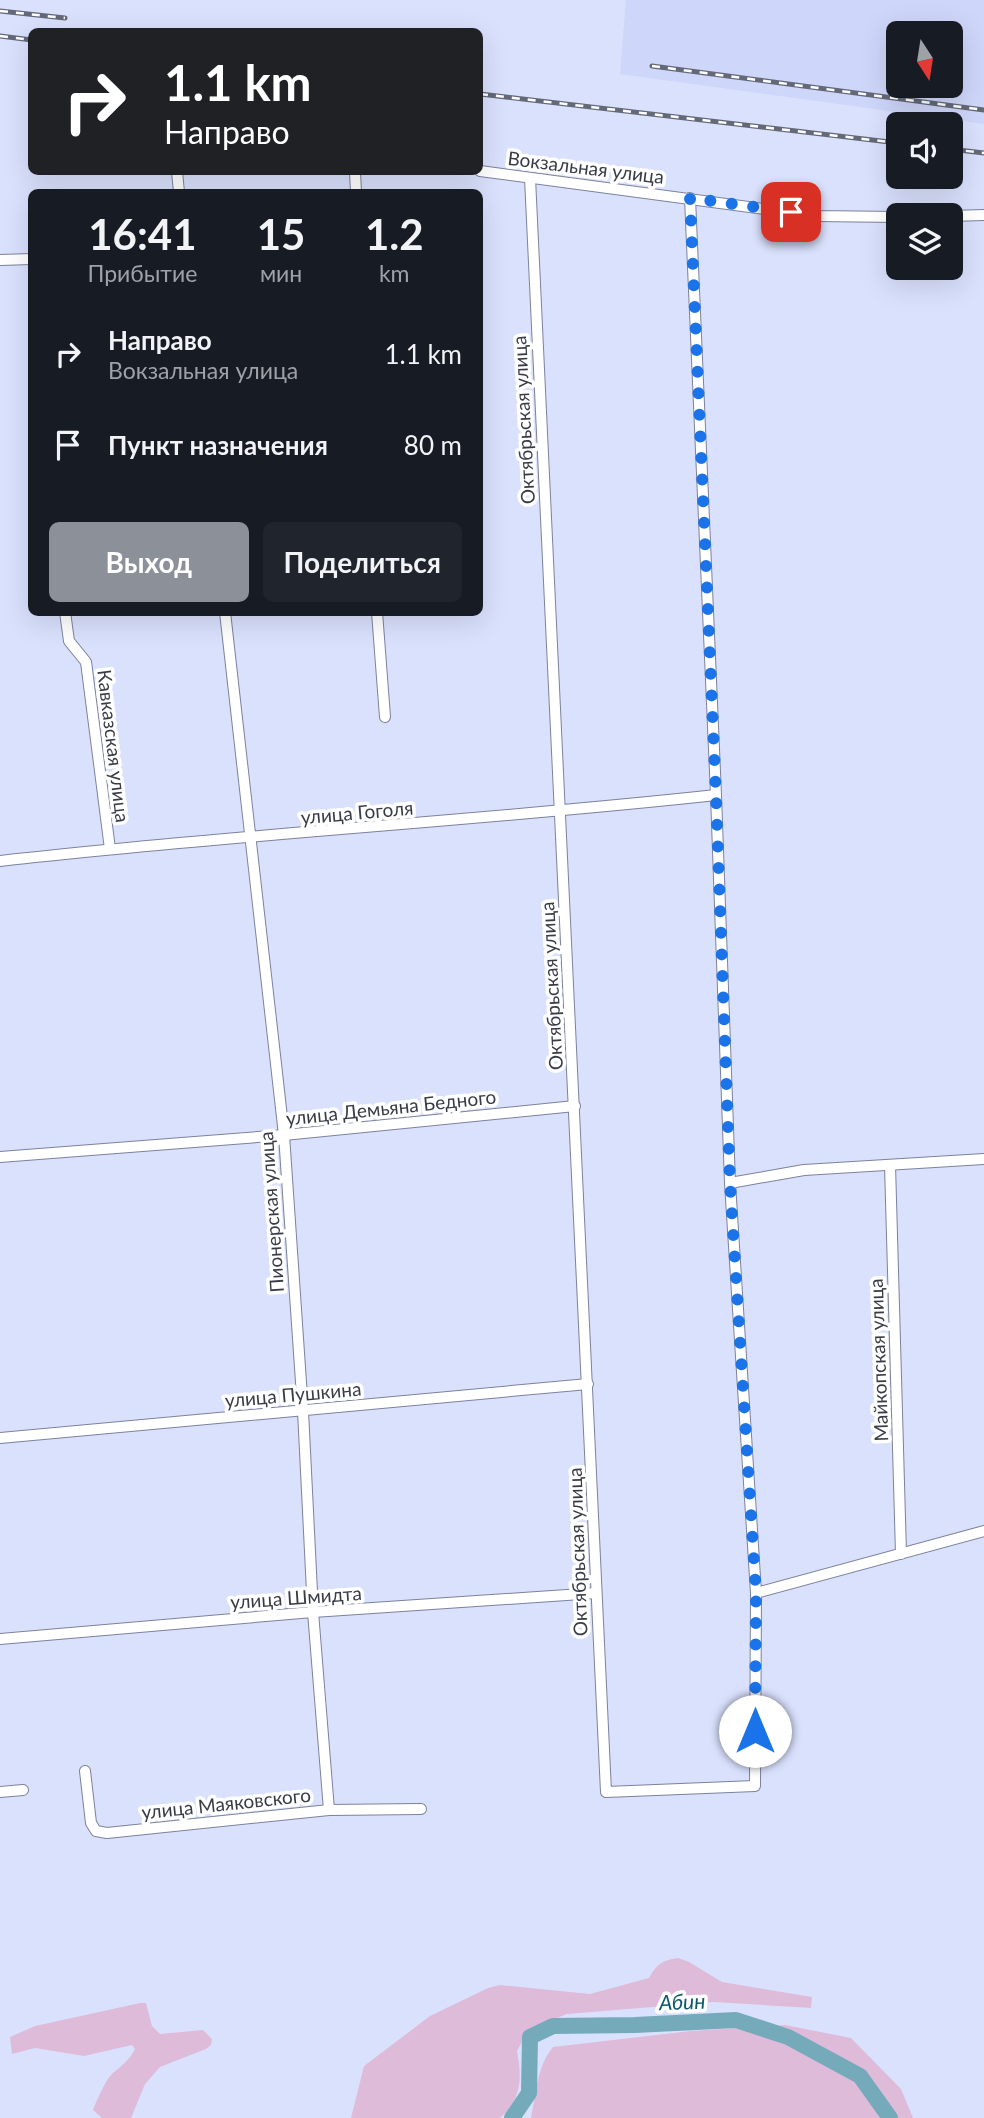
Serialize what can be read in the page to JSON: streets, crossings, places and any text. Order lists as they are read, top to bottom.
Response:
{
  "streets": {
    "street": [
      "Вокзальная улица",
      "Октябрьская улица",
      "Кавказская улица",
      "улица Гоголя",
      "улица Демьяна Бедного",
      "Пионерская улица",
      "Майкопская улица",
      "улица Пушкина",
      "улица Шмидта",
      "улица Маяковского"
    ]
  },
  "crossings": [
    ["Вокзальная улица", "Октябрьская улица"],
    ["Октябрьская улица", "улица Гоголя"],
    ["Октябрьская улица", "улица Демьяна Бедного"],
    ["Октябрьская улица", "улица Пушкина"],
    ["Октябрьская улица", "улица Шмидта"],
    ["Кавказская улица", "улица Гоголя"],
    ["улица Гоголя", "Пионерская улица"],
    ["улица Демьяна Бедного", "Пионерская улица"],
    ["Пионерская улица", "улица Пушкина"],
    ["Пионерская улица", "улица Шмидта"],
    ["Пионерская улица", "улица Маяковского"]
  ],
  "water": ["Абин"],
  "north": "bottom",
  "page": {
    "turn": ["1.1 km", "Направо"],
    "eta": [
      "16:41",
      "Прибытие",
      "15",
      "мин",
      "1.2",
      "km"
    ],
    "list": [
      {
        "name": "Направо",
        "note": "Вокзальная улица",
        "value": "1.1 km"
      },
      {
        "name": "Пункт назначения",
        "value": "80 m"
      }
    ],
    "buttons": ["Выход", "Поделиться"]
  }
}
